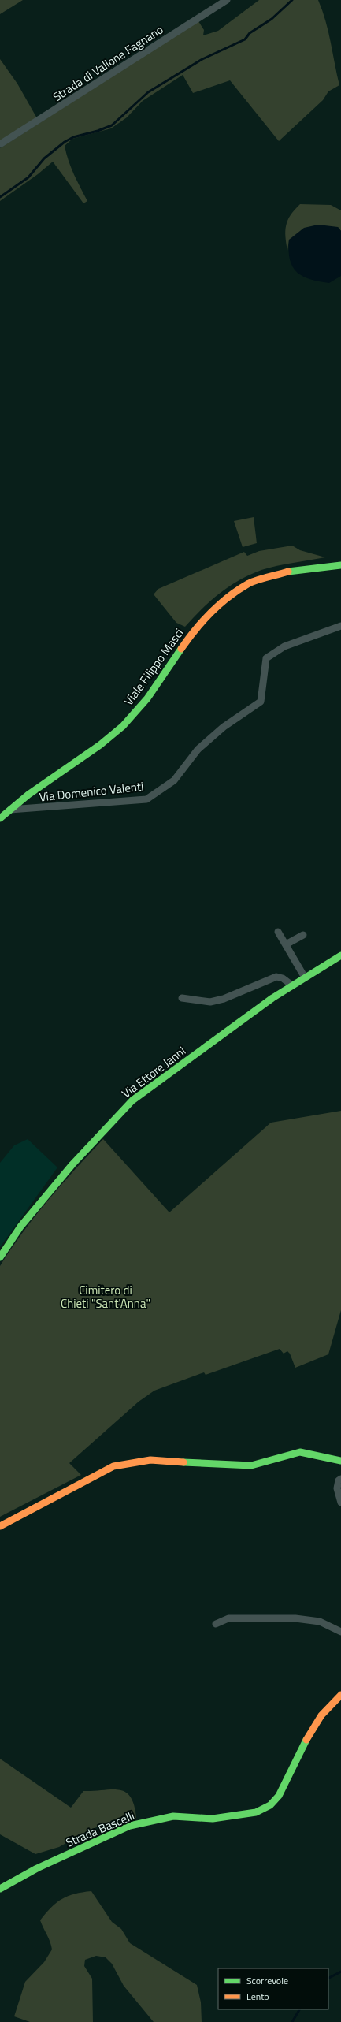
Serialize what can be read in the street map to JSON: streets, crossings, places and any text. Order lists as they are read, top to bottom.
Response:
{
  "streets": {
    "street": [
      "Strada di Vallone Fagnano",
      "Viale Filippo Masci",
      "Via Domenico Valenti",
      "Via Ettore Janni",
      "Strada Bascelli"
    ]
  },
  "crossings": [
    ["Viale Filippo Masci", "Via Domenico Valenti"]
  ],
  "parks": ["Cimitero di Chieti \"Sant'Anna\""],
  "legend": ["Scorrevole", "Lento"]
}
